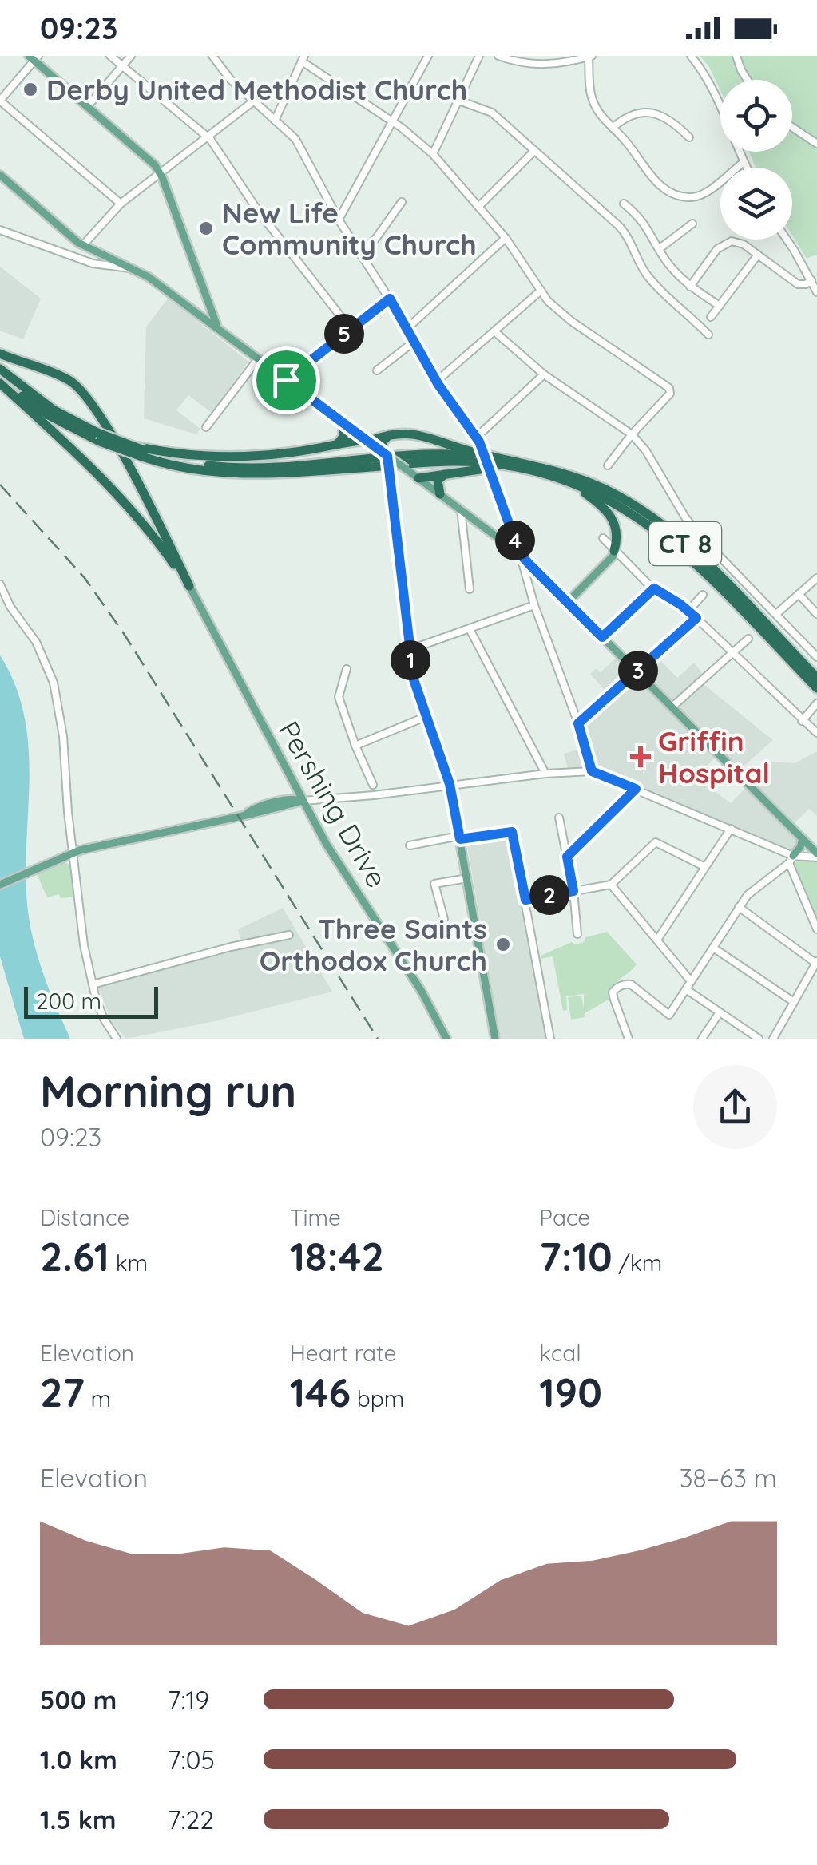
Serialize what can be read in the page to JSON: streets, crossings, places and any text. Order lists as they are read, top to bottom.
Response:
{
  "streets": {
    "highway": ["CT 8"],
    "main road": ["Pershing Drive"]
  },
  "places": {
    "other": ["Derby United Methodist Church", "New Life Community Church", "Three Saints Orthodox Church"],
    "health": ["Griffin Hospital"]
  },
  "scale_bar": "200 m",
  "page": {
    "status": "09:23",
    "pins": [
      "5",
      "4",
      "1",
      "3",
      "2"
    ],
    "scale": "200 m",
    "heading": ["Morning run", "09:23"],
    "stats": [
      ["Distance", "2.61 km"],
      ["Time", "18:42"],
      ["Pace", "7:10 /km"],
      ["Elevation", "27 m"],
      ["Heart rate", "146 bpm"],
      ["kcal", "190"]
    ],
    "chart": ["Elevation", "38–63 m"],
    "list": [
      {
        "name": "500 m",
        "note": "7:19"
      },
      {
        "name": "1.0 km",
        "note": "7:05"
      },
      {
        "name": "1.5 km",
        "note": "7:22"
      }
    ]
  }
}
